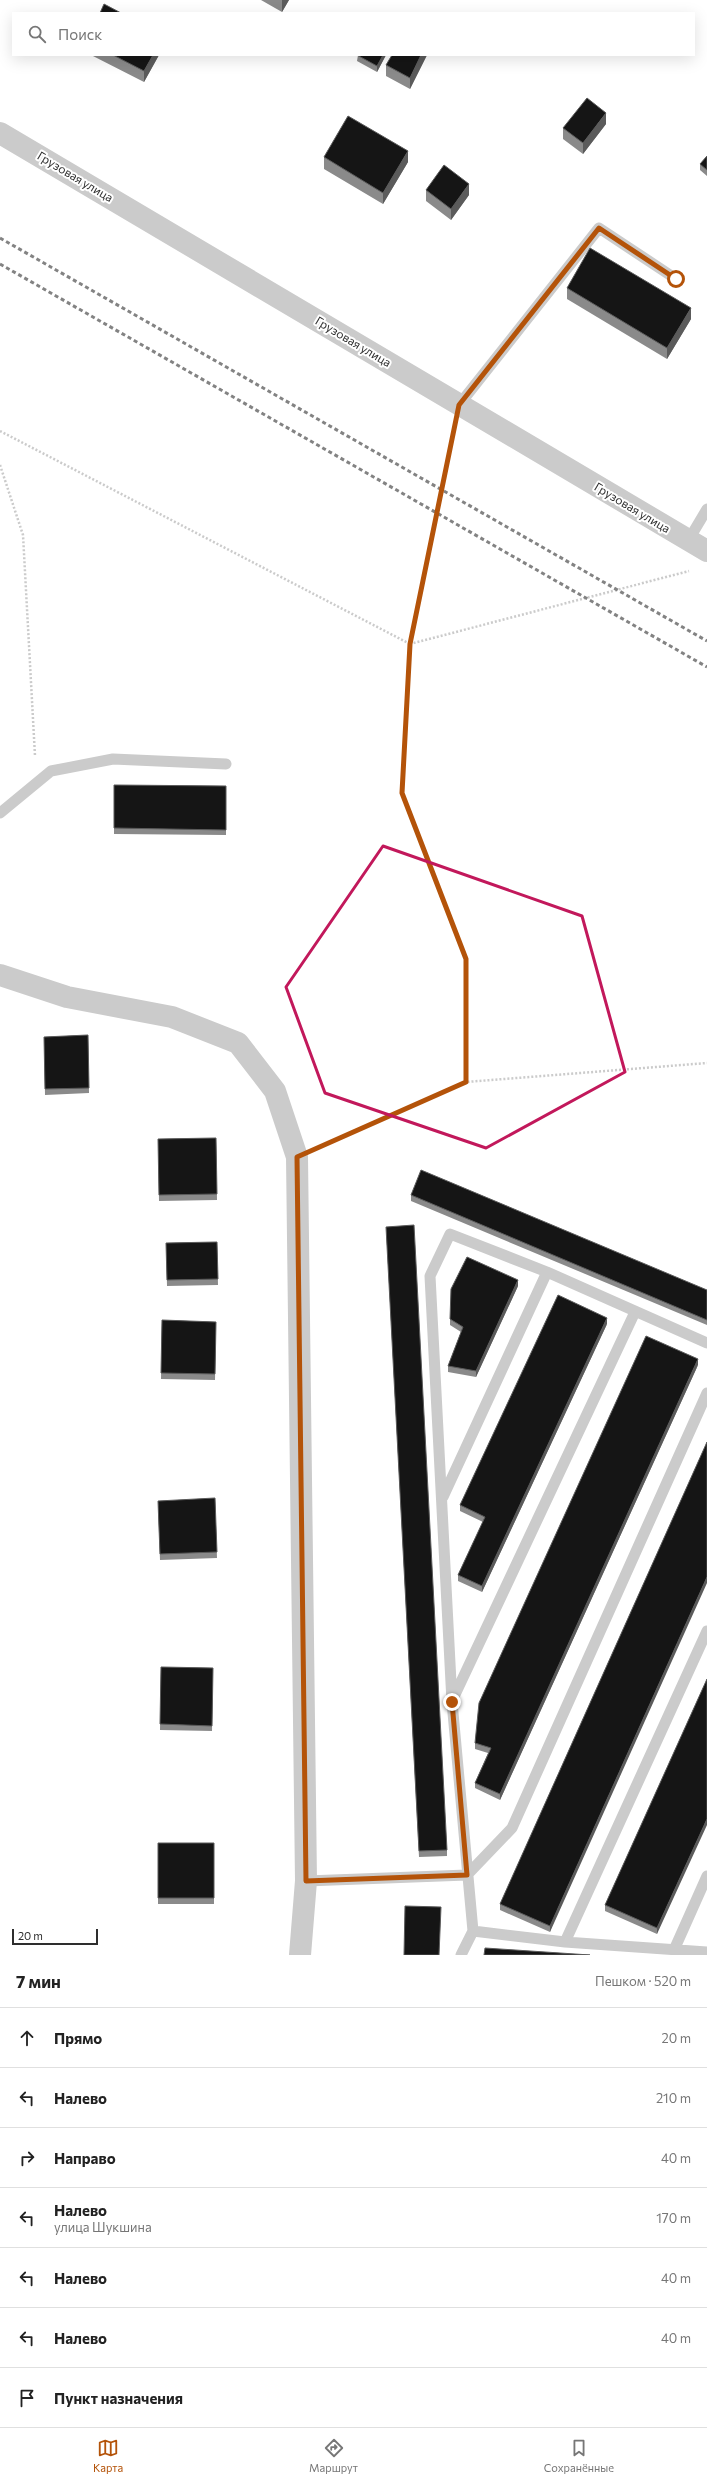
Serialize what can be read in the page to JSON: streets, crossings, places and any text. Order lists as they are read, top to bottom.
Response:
{
  "streets": {
    "street": ["Грузовая улица"]
  },
  "scale_bar": "20 m",
  "page": {
    "search": "Поиск",
    "scale": "20 m",
    "heading": ["7 мин", "Пешком · 520 m"],
    "list": [
      ["Прямо", "20 m"],
      ["Налево", "210 m"],
      ["Направо", "40 m"],
      ["Налево", "улица Шукшина", "170 m"],
      ["Налево", "40 m"],
      ["Налево", "40 m"],
      "Пункт назначения"
    ],
    "nav": ["Карта", "Маршрут", "Сохранённые"]
  }
}
